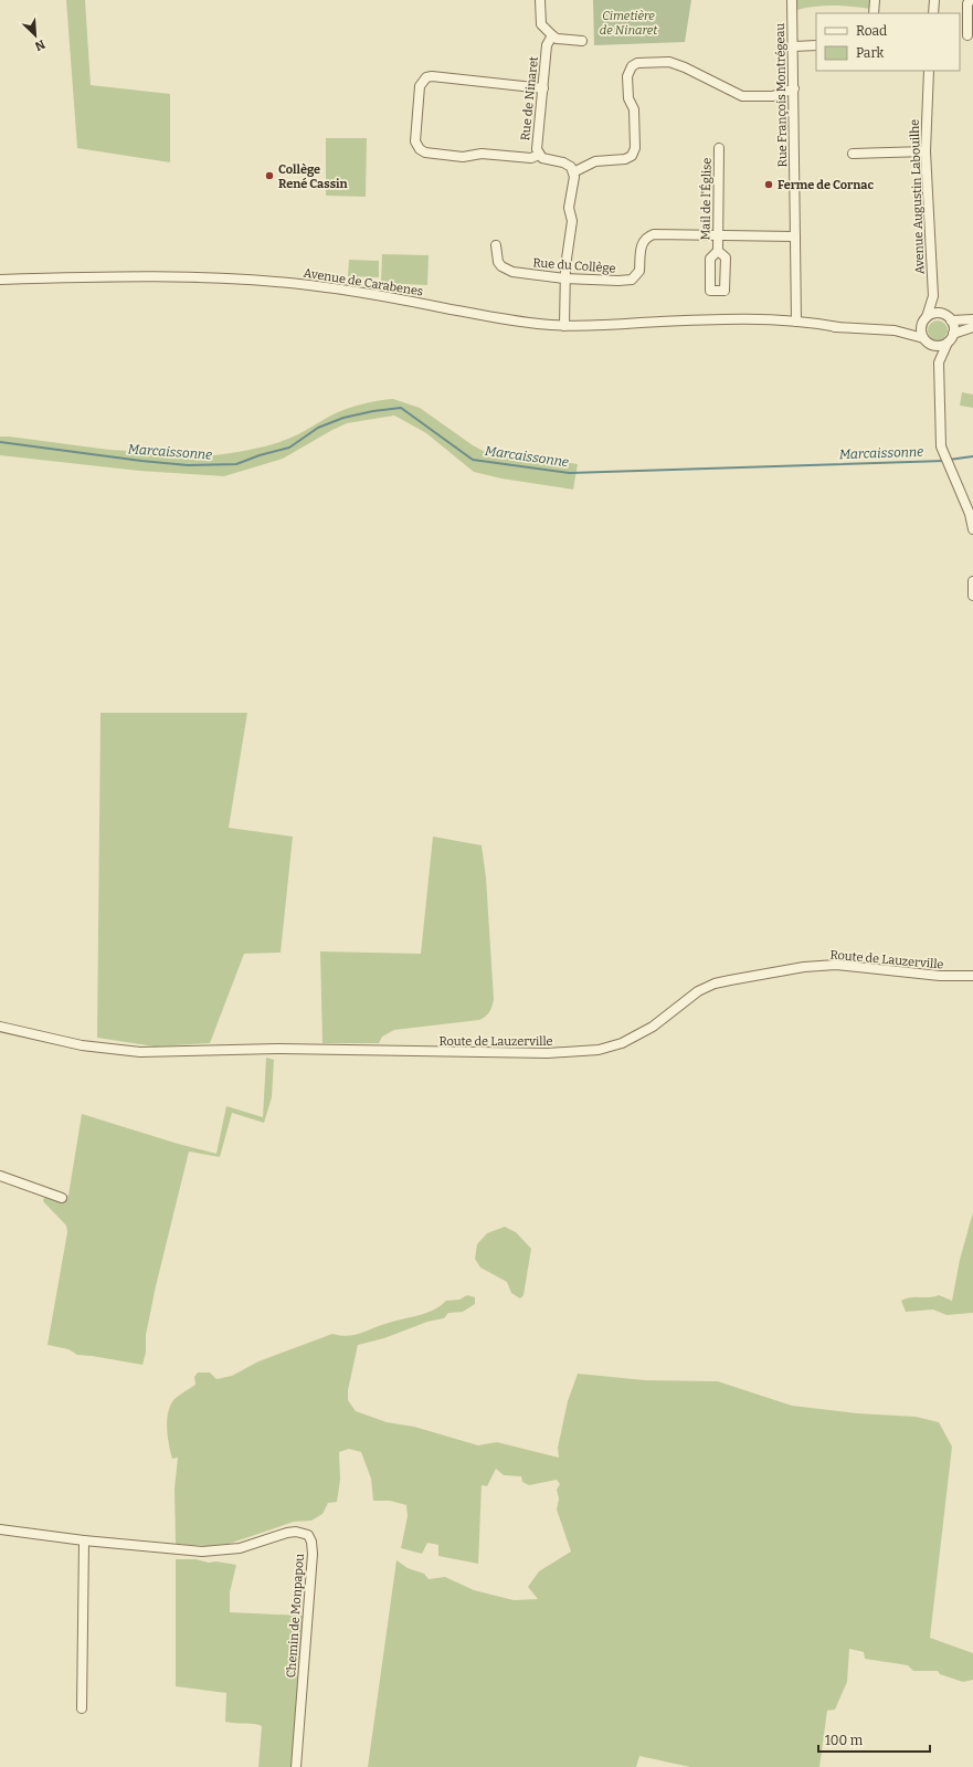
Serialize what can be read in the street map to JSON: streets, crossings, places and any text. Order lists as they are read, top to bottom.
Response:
{
  "streets": {
    "street": [
      "Rue François Montrégeau",
      "Rue de Ninaret",
      "Avenue Augustin Labouilhe",
      "Mail de l'Église",
      "Rue du Collège",
      "Avenue de Carabenes",
      "Route de Lauzerville",
      "Chemin de Monpapou"
    ]
  },
  "crossings": [
    ["Rue François Montrégeau", "Rue du Collège"],
    ["Rue François Montrégeau", "Avenue de Carabenes"],
    ["Avenue Augustin Labouilhe", "Avenue de Carabenes"],
    ["Mail de l'Église", "Rue du Collège"]
  ],
  "water": ["Marcaissonne"],
  "parks": ["Cimetière de Ninaret"],
  "places": ["Collège René Cassin", "Ferme de Cornac"],
  "legend": ["Road", "Park"],
  "scale_bar": "100 m",
  "north": "bottom right"
}
